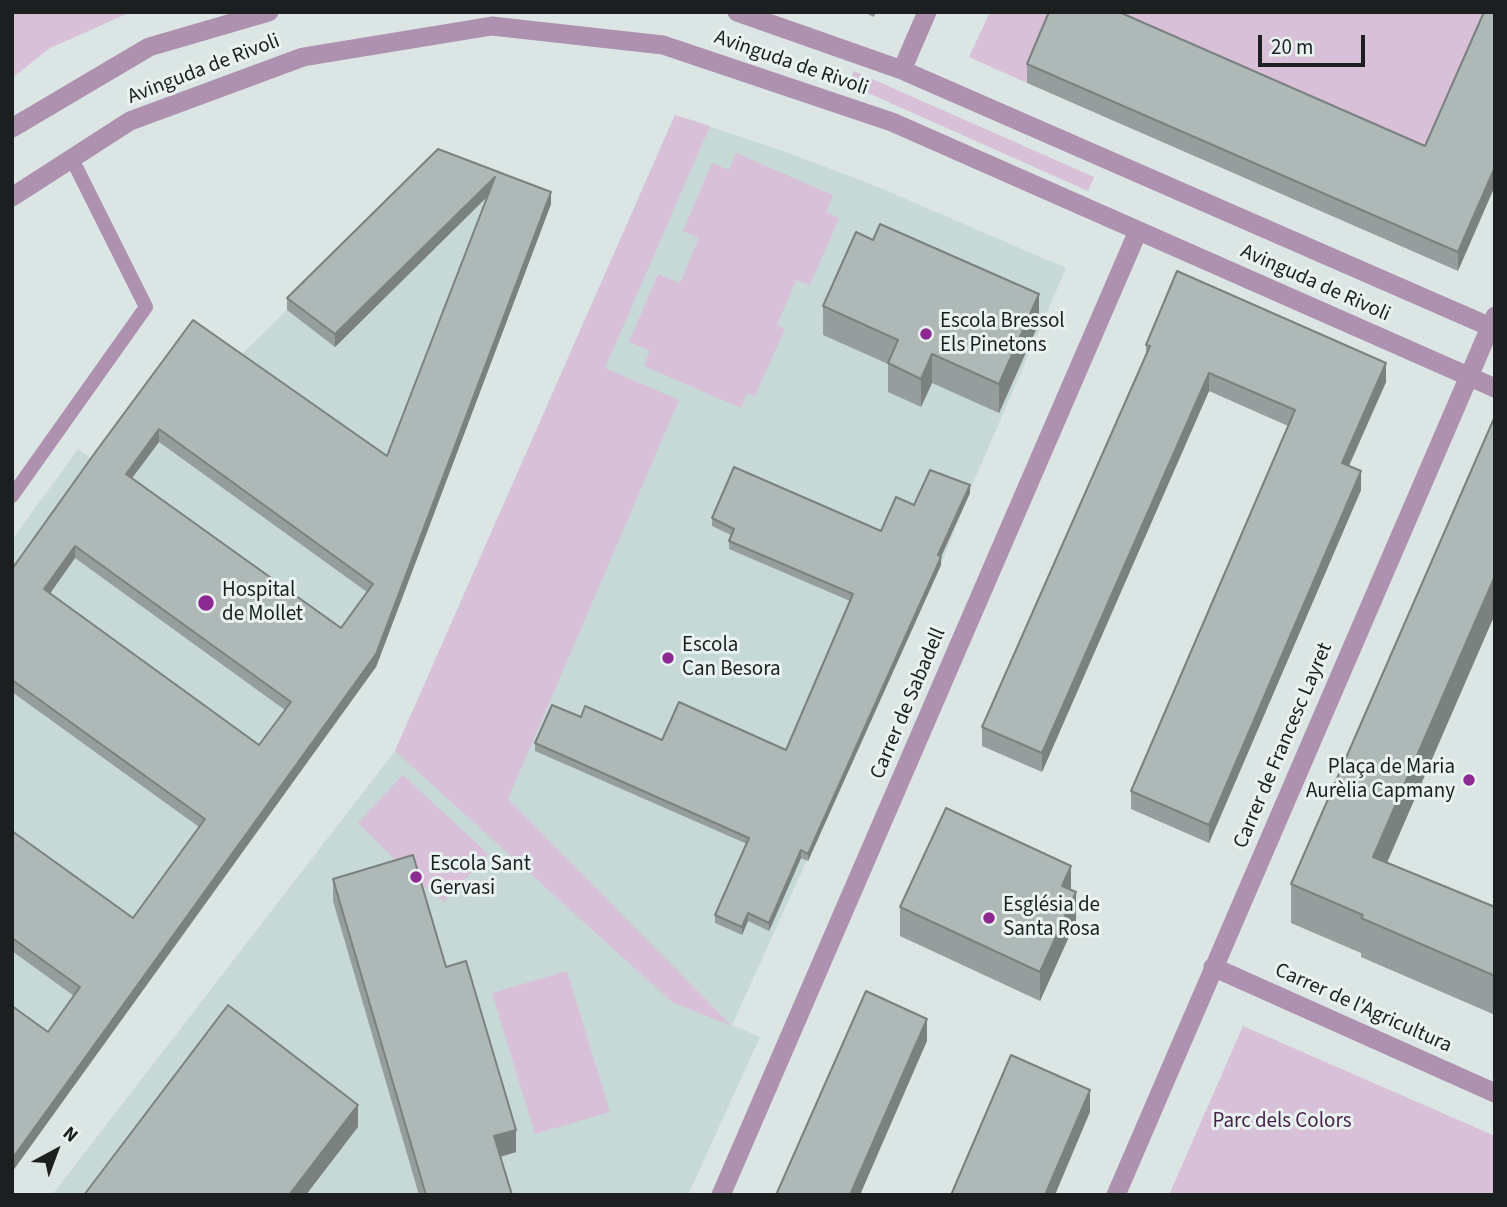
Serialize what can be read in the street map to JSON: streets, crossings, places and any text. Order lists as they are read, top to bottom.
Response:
{
  "streets": {
    "street": [
      "Avinguda de Rivoli",
      "Carrer de Sabadell",
      "Carrer de Francesc Layret",
      "Carrer de l'Agricultura"
    ]
  },
  "crossings": [
    ["Avinguda de Rivoli", "Carrer de Sabadell"],
    ["Avinguda de Rivoli", "Carrer de Francesc Layret"],
    ["Carrer de Francesc Layret", "Carrer de l'Agricultura"]
  ],
  "parks": ["Parc dels Colors"],
  "places": [
    "Escola Bressol Els Pinetons",
    "Hospital de Mollet",
    "Escola Can Besora",
    "Plaça de Maria Aurèlia Capmany",
    "Escola Sant Gervasi",
    "Església de Santa Rosa"
  ],
  "scale_bar": "20 m",
  "north": "top right"
}
